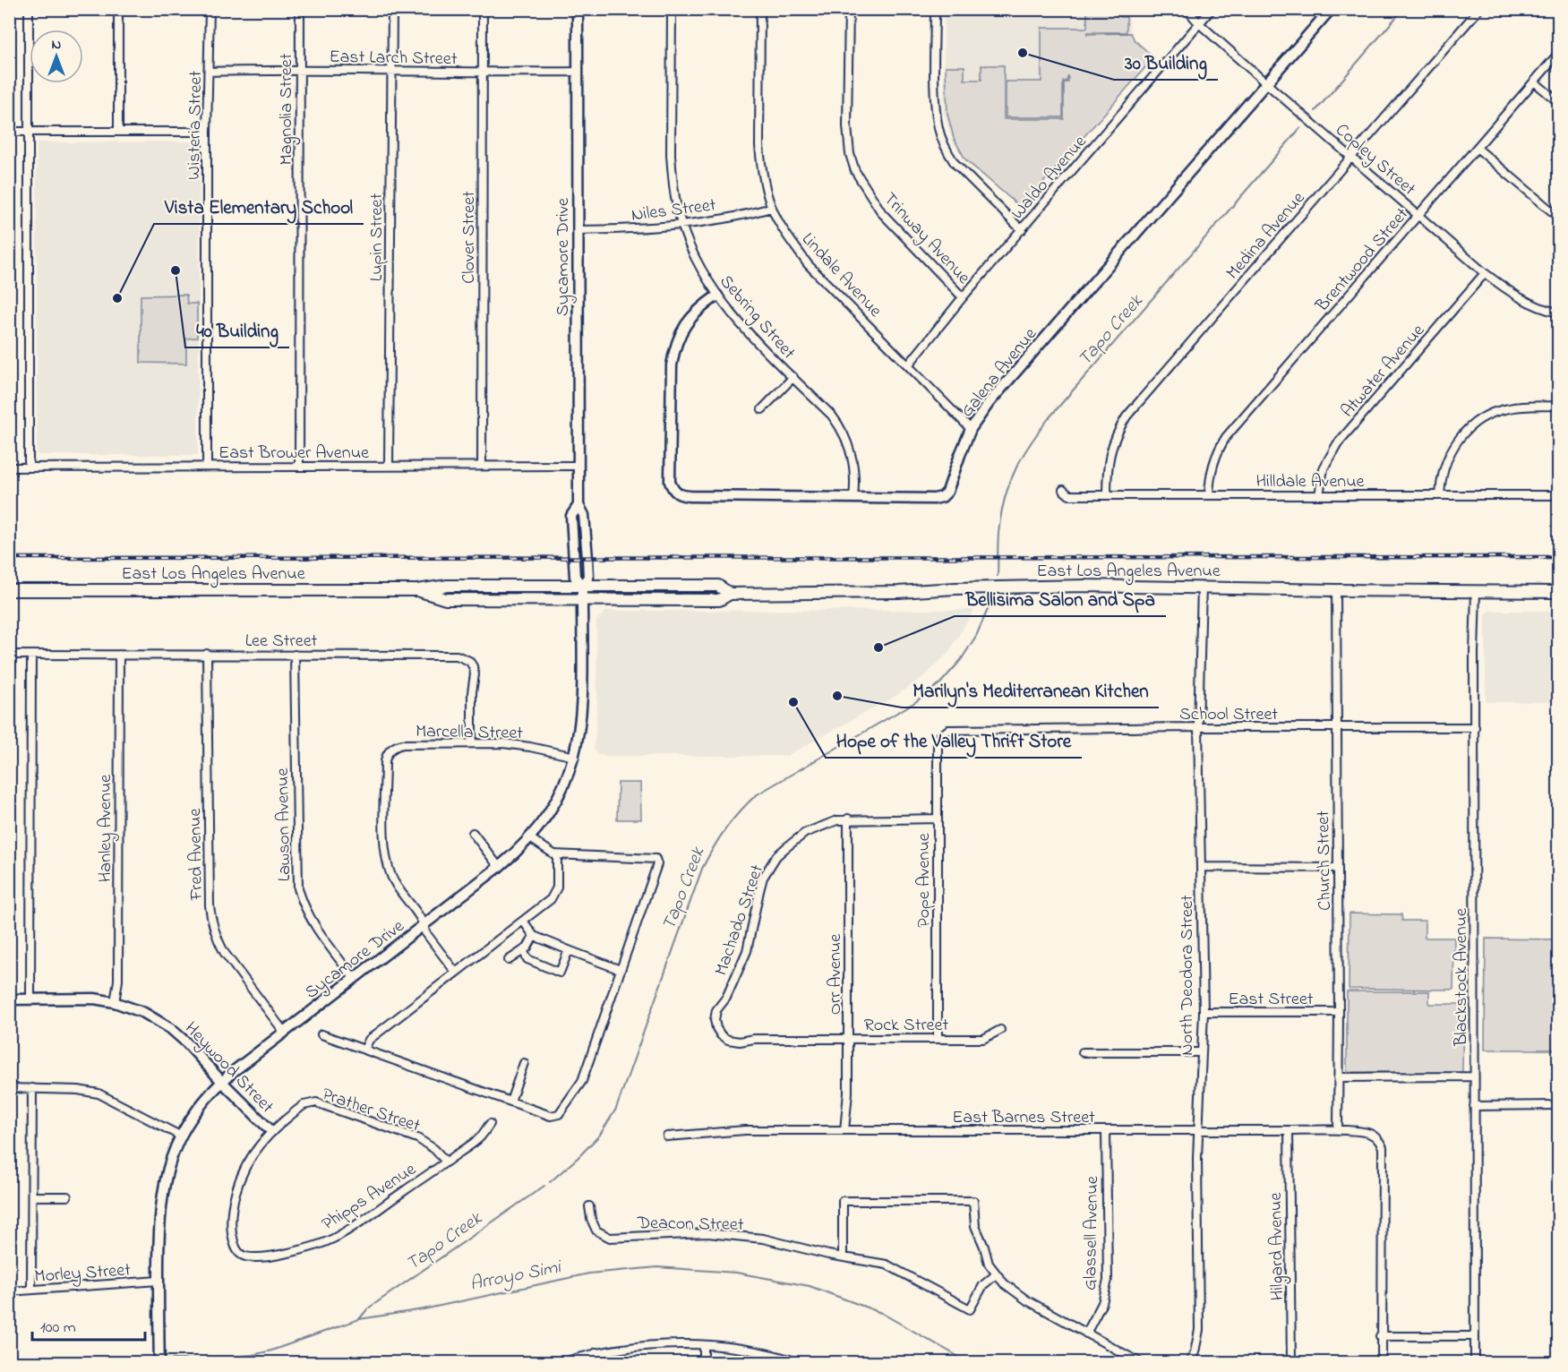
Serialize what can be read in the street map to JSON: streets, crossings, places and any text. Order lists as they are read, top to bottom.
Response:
{
  "streets": {
    "main road": [
      "Sycamore Drive",
      "Galena Avenue",
      "East Los Angeles Avenue",
      "Heywood Street"
    ],
    "street": [
      "East Larch Street",
      "Magnolia Street",
      "Wisteria Street",
      "Copley Street",
      "Waldo Avenue",
      "Niles Street",
      "Medina Avenue",
      "Lupin Street",
      "Clover Street",
      "Trinway Avenue",
      "Brentwood Street",
      "Lindale Avenue",
      "Sebring Street",
      "Atwater Avenue",
      "East Brower Avenue",
      "Hilldale Avenue",
      "Lee Street",
      "School Street",
      "Marcella Street",
      "Lawson Avenue",
      "Hanley Avenue",
      "Fred Avenue",
      "Church Street",
      "Pope Avenue",
      "Machado Street",
      "Orr Avenue",
      "North Deodora Street",
      "Blackstock Avenue",
      "East Street",
      "Rock Street",
      "Prather Street",
      "East Barnes Street",
      "Phipps Avenue",
      "Deacon Street",
      "Glassell Avenue",
      "Hilgard Avenue",
      "Morley Street"
    ]
  },
  "crossings": [
    ["East Larch Street", "Magnolia Street"],
    ["East Larch Street", "Wisteria Street"],
    ["East Larch Street", "Lupin Street"],
    ["East Larch Street", "Clover Street"],
    ["East Larch Street", "Sycamore Drive"],
    ["Magnolia Street", "East Brower Avenue"],
    ["Wisteria Street", "East Brower Avenue"],
    ["Copley Street", "Waldo Avenue"],
    ["Copley Street", "Medina Avenue"],
    ["Copley Street", "Brentwood Street"],
    ["Copley Street", "Atwater Avenue"],
    ["Copley Street", "Galena Avenue"],
    ["Waldo Avenue", "Trinway Avenue"],
    ["Waldo Avenue", "Lindale Avenue"],
    ["Niles Street", "Sycamore Drive"],
    ["Niles Street", "Lindale Avenue"],
    ["Niles Street", "Sebring Street"],
    ["Medina Avenue", "Hilldale Avenue"],
    ["Lupin Street", "East Brower Avenue"],
    ["Clover Street", "East Brower Avenue"],
    ["Sycamore Drive", "East Brower Avenue"],
    ["Sycamore Drive", "East Los Angeles Avenue"],
    ["Sycamore Drive", "Marcella Street"],
    ["Sycamore Drive", "Lawson Avenue"],
    ["Sycamore Drive", "Fred Avenue"],
    ["Sycamore Drive", "Heywood Street"],
    ["Sycamore Drive", "Morley Street"],
    ["Brentwood Street", "Hilldale Avenue"],
    ["Lindale Avenue", "Galena Avenue"],
    ["Sebring Street", "Galena Avenue"],
    ["Atwater Avenue", "Hilldale Avenue"],
    ["East Los Angeles Avenue", "Church Street"],
    ["East Los Angeles Avenue", "North Deodora Street"],
    ["East Los Angeles Avenue", "Blackstock Avenue"],
    ["Lee Street", "Marcella Street"],
    ["Lee Street", "Lawson Avenue"],
    ["Lee Street", "Hanley Avenue"],
    ["Lee Street", "Fred Avenue"],
    ["School Street", "Church Street"],
    ["School Street", "Pope Avenue"],
    ["School Street", "North Deodora Street"],
    ["School Street", "Blackstock Avenue"],
    ["Hanley Avenue", "Heywood Street"],
    ["Church Street", "East Street"],
    ["Church Street", "East Barnes Street"],
    ["Pope Avenue", "Machado Street"],
    ["Pope Avenue", "Rock Street"],
    ["Machado Street", "Orr Avenue"],
    ["Machado Street", "Rock Street"],
    ["Orr Avenue", "Rock Street"],
    ["Orr Avenue", "East Barnes Street"],
    ["North Deodora Street", "East Street"],
    ["North Deodora Street", "East Barnes Street"],
    ["Heywood Street", "Prather Street"],
    ["Prather Street", "Phipps Avenue"],
    ["East Barnes Street", "Glassell Avenue"],
    ["East Barnes Street", "Hilgard Avenue"]
  ],
  "water": ["Tapo Creek", "Arroyo Simi"],
  "places": [
    "30 Building",
    "40 Building",
    "Vista Elementary School",
    "Bellisima Salon and Spa",
    "Marilyn's Mediterranean Kitchen",
    "Hope of the Valley Thrift Store"
  ],
  "scale_bar": "100 m",
  "north": "top"
}
